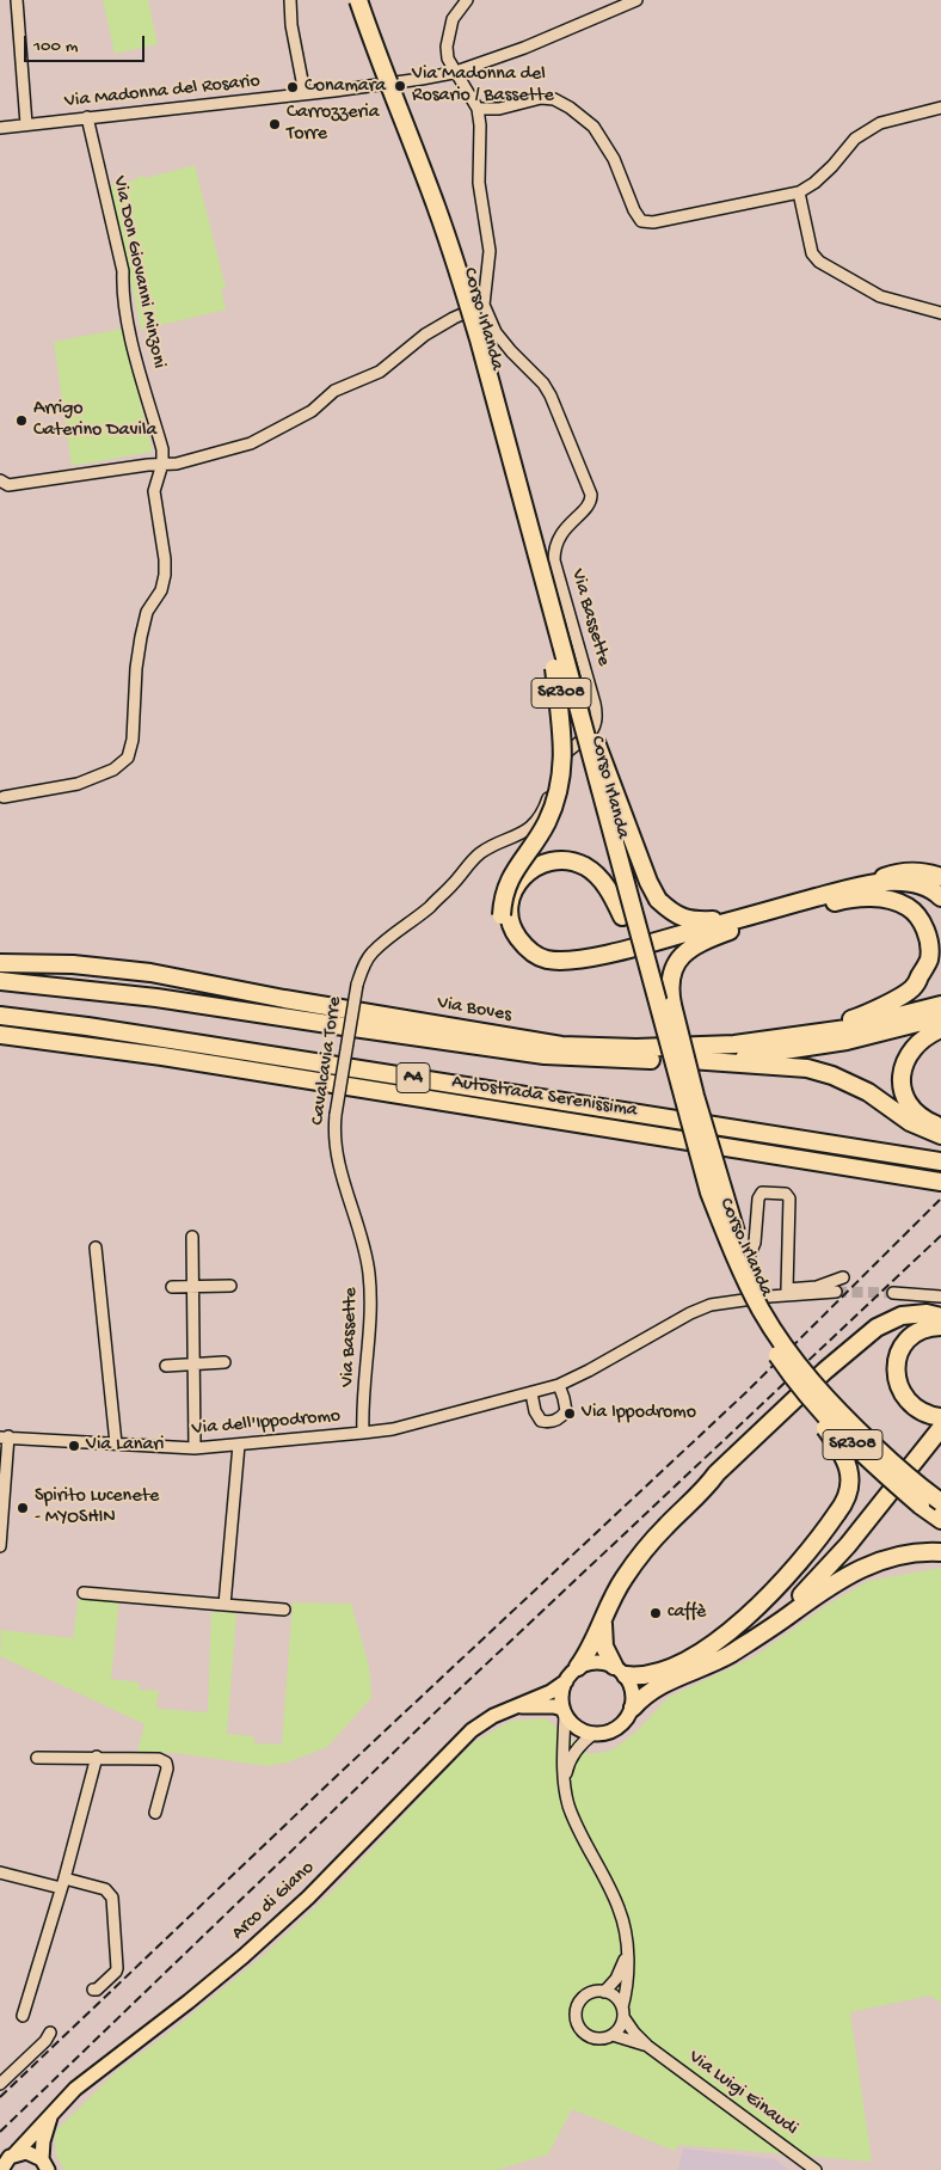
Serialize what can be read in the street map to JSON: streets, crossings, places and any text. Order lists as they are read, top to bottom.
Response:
{
  "streets": {
    "highway": [
      "Corso Irlanda",
      "SR308",
      "Via Boves",
      "A4",
      "Autostrada Serenissima"
    ],
    "main road": ["Arco di Giano"],
    "street": [
      "Via Madonna del Rosario",
      "Via Don Giovanni Minzoni",
      "Via Bassette",
      "Cavalcavia Torre",
      "Via dell'Ippodromo",
      "Via Luigi Einaudi"
    ]
  },
  "crossings": [
    ["Via Madonna del Rosario", "Via Don Giovanni Minzoni"],
    ["Via Madonna del Rosario", "Via Bassette"],
    ["Corso Irlanda", "Via dell'Ippodromo"],
    ["Via Bassette", "Cavalcavia Torre"],
    ["Via Bassette", "Via dell'Ippodromo"]
  ],
  "places": [
    "Via Madonna del Rosario / Bassette",
    "Conamara",
    "Carrozzeria Torre",
    "Arrigo Caterino Davila",
    "Via Ippodromo",
    "Via Lanari",
    "Spirito Lucenete - MYOSHIN",
    "caffè"
  ],
  "scale_bar": "100 m"
}
